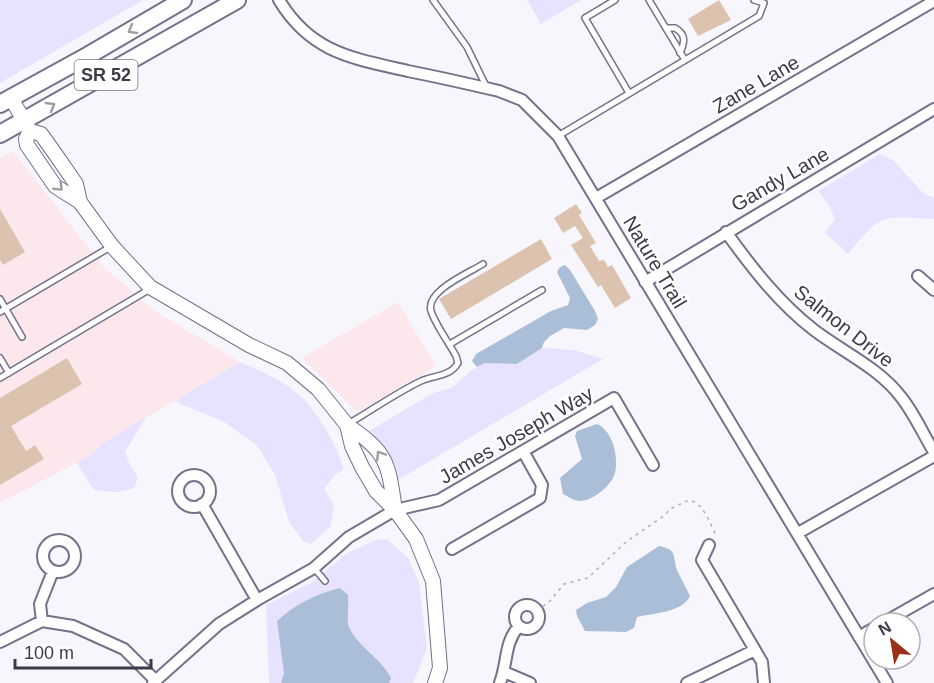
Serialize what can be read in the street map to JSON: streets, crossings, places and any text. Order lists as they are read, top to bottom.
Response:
{
  "streets": {
    "main road": ["SR 52"],
    "street": [
      "Zane Lane",
      "Gandy Lane",
      "Nature Trail",
      "Salmon Drive",
      "James Joseph Way"
    ]
  },
  "crossings": [
    ["Zane Lane", "Nature Trail"],
    ["Gandy Lane", "Nature Trail"],
    ["Gandy Lane", "Salmon Drive"]
  ],
  "scale_bar": "100 m",
  "north": "top left"
}
